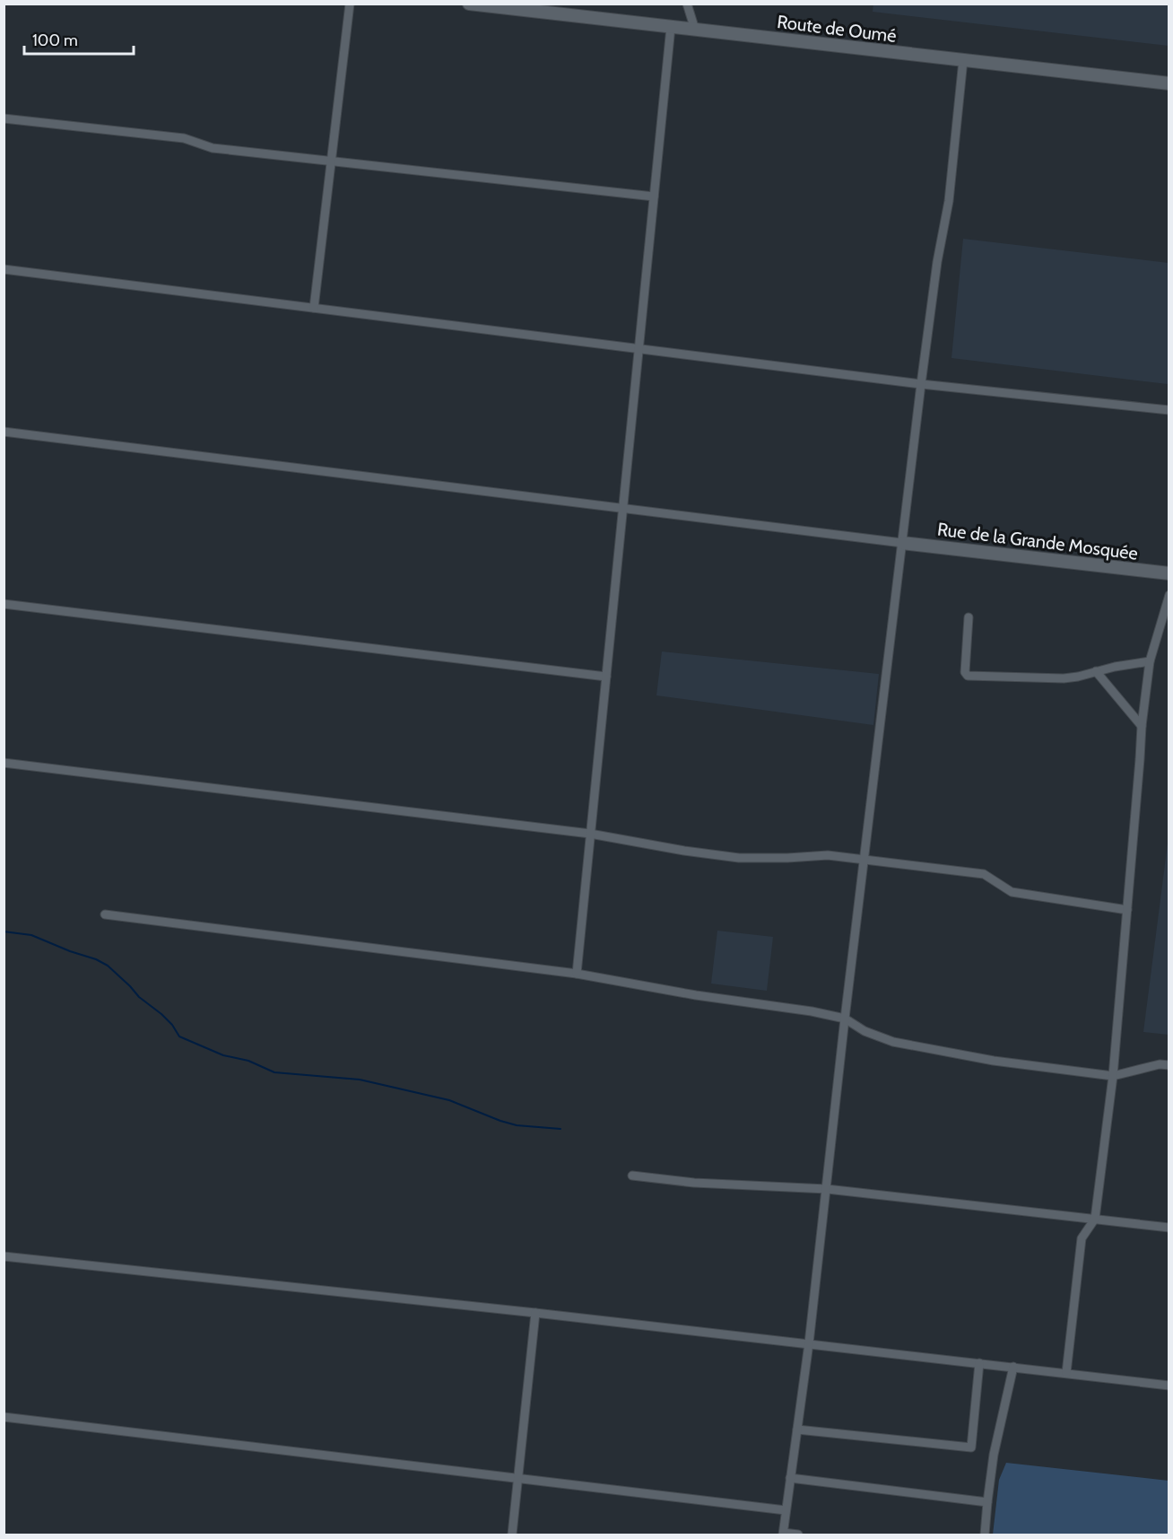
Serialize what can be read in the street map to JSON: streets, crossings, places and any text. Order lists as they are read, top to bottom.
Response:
{
  "streets": {
    "street": ["Route de Oumé", "Rue de la Grande Mosquée"]
  },
  "scale_bar": "100 m"
}
